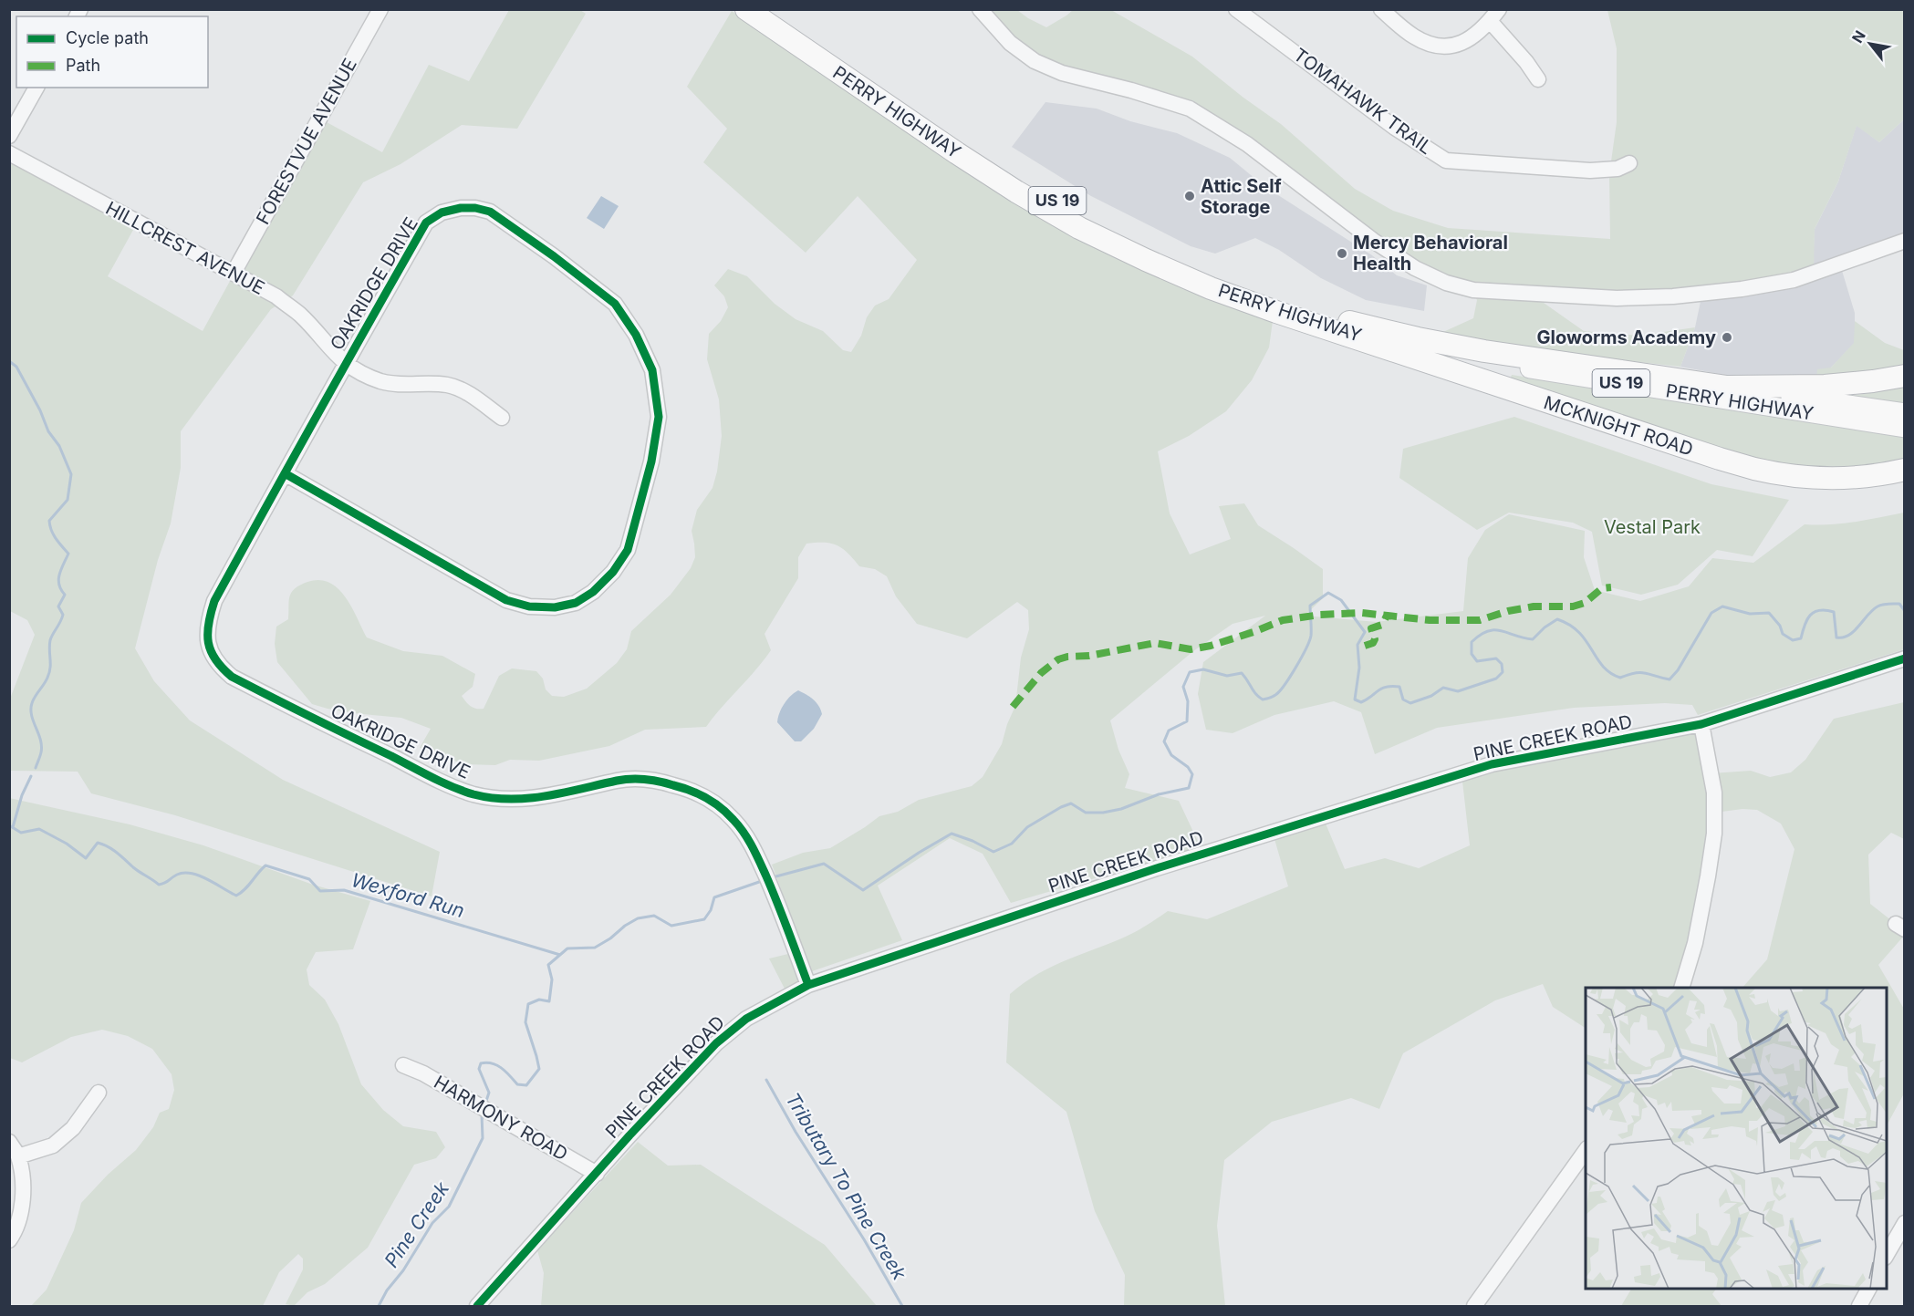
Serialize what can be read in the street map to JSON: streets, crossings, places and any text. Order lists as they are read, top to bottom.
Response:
{
  "streets": {
    "highway": ["PERRY HIGHWAY", "US 19", "MCKNIGHT ROAD"],
    "street": [
      "TOMAHAWK TRAIL",
      "FORESTVUE AVENUE",
      "HILLCREST AVENUE",
      "OAKRIDGE DRIVE",
      "PINE CREEK ROAD",
      "HARMONY ROAD"
    ]
  },
  "crossings": [
    ["PERRY HIGHWAY", "MCKNIGHT ROAD"],
    ["FORESTVUE AVENUE", "HILLCREST AVENUE"],
    ["HILLCREST AVENUE", "OAKRIDGE DRIVE"],
    ["OAKRIDGE DRIVE", "PINE CREEK ROAD"],
    ["PINE CREEK ROAD", "HARMONY ROAD"]
  ],
  "water": ["Wexford Run", "Tributary To Pine Creek", "Pine Creek"],
  "parks": ["Vestal Park"],
  "places": ["Attic Self Storage", "Mercy Behavioral Health", "Gloworms Academy"],
  "legend": ["Cycle path", "Path"],
  "north": "top left"
}
